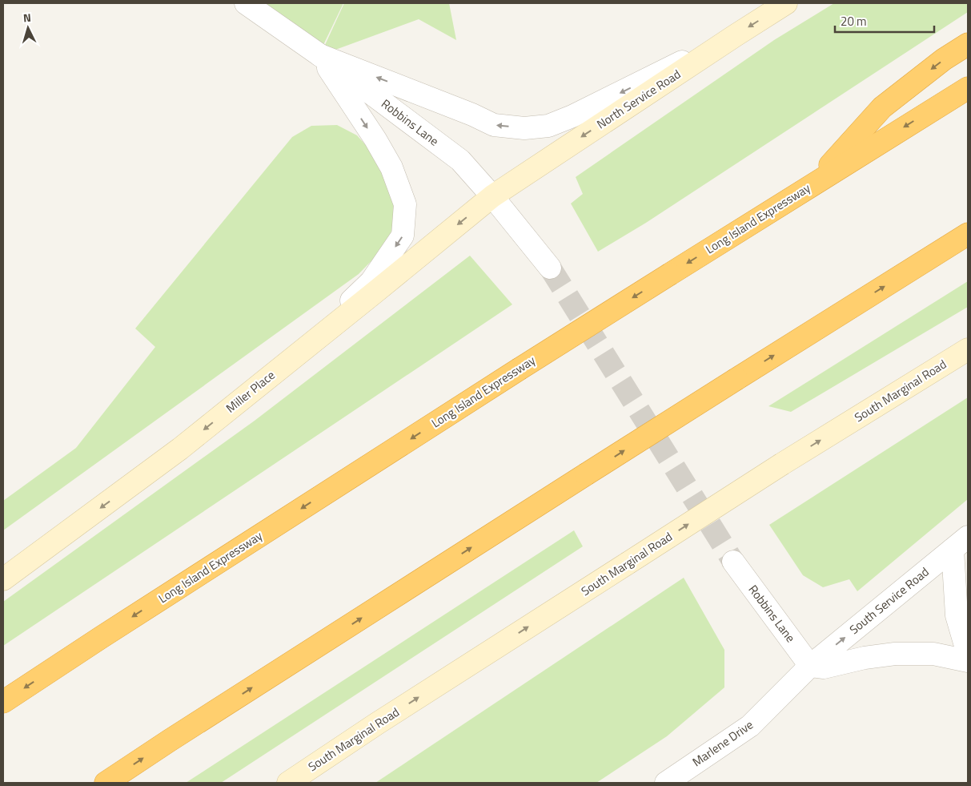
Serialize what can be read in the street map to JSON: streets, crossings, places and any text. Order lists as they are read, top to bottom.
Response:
{
  "streets": {
    "highway": ["Long Island Expressway"],
    "main road": ["North Service Road", "South Marginal Road", "Miller Place"],
    "street": ["Robbins Lane", "South Service Road", "Marlene Drive"]
  },
  "crossings": [
    ["North Service Road", "Robbins Lane"],
    ["North Service Road", "Miller Place"],
    ["Robbins Lane", "Miller Place"],
    ["Robbins Lane", "South Service Road"],
    ["Robbins Lane", "Marlene Drive"],
    ["South Service Road", "Marlene Drive"]
  ],
  "one_way": [
    "North Service Road",
    "South Marginal Road",
    "Miller Place",
    "South Service Road"
  ],
  "scale_bar": "20 m",
  "north": "top"
}
